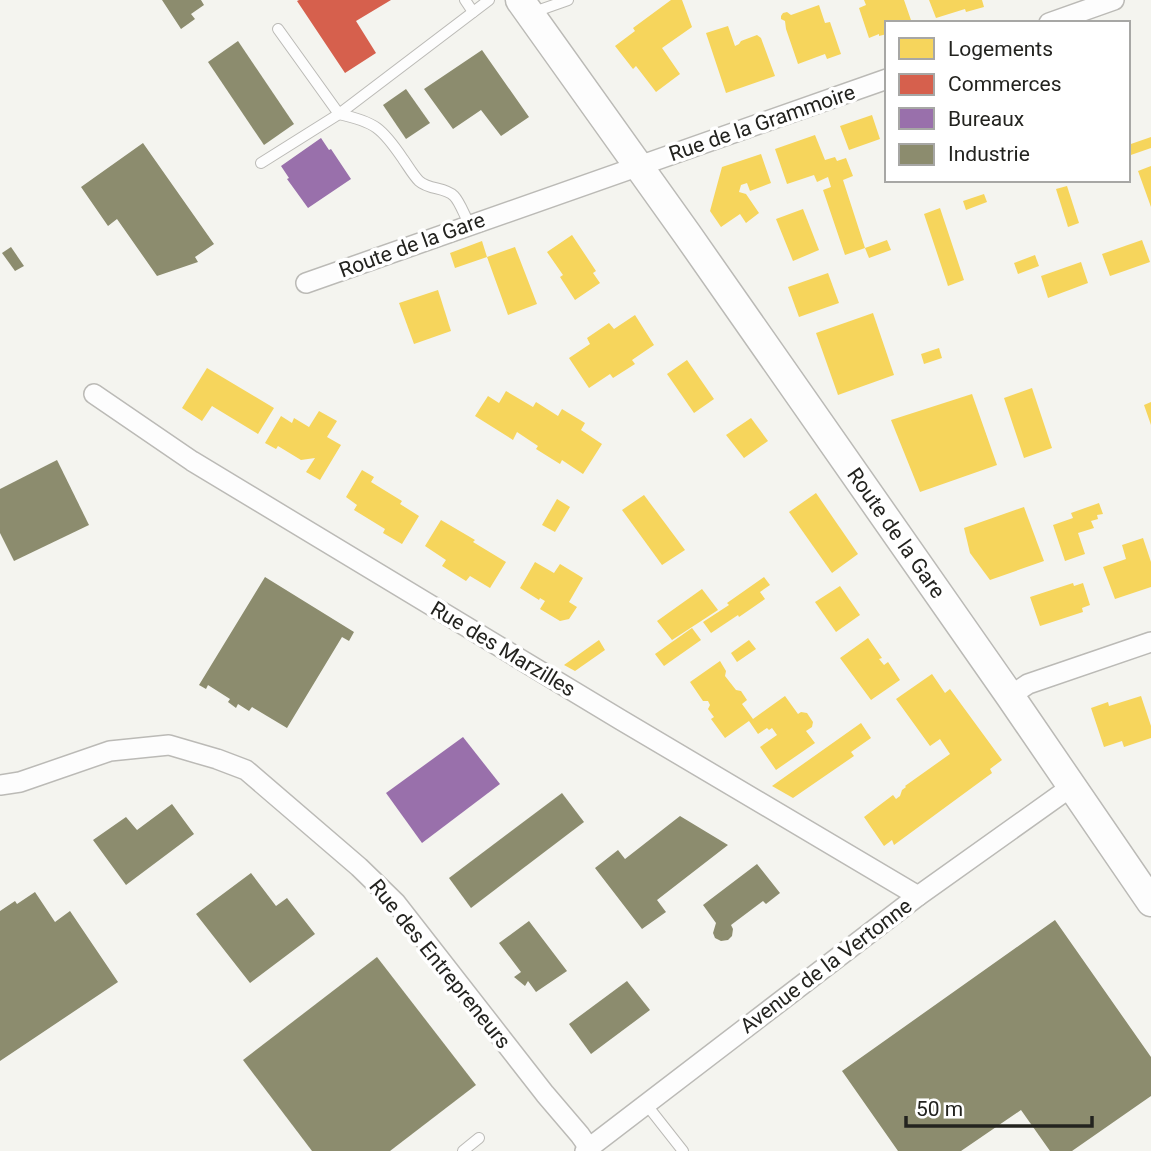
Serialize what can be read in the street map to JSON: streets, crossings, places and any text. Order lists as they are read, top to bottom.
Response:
{
  "streets": {
    "main road": ["Route de la Gare"],
    "street": [
      "Rue de la Grammoire",
      "Rue des Marzilles",
      "Rue des Entrepreneurs",
      "Avenue de la Vertonne"
    ]
  },
  "crossings": [
    ["Rue de la Grammoire", "Route de la Gare"],
    ["Route de la Gare", "Avenue de la Vertonne"],
    ["Rue des Marzilles", "Avenue de la Vertonne"],
    ["Rue des Entrepreneurs", "Avenue de la Vertonne"]
  ],
  "legend": [
    "Logements",
    "Commerces",
    "Bureaux",
    "Industrie"
  ],
  "scale_bar": "50 m"
}
